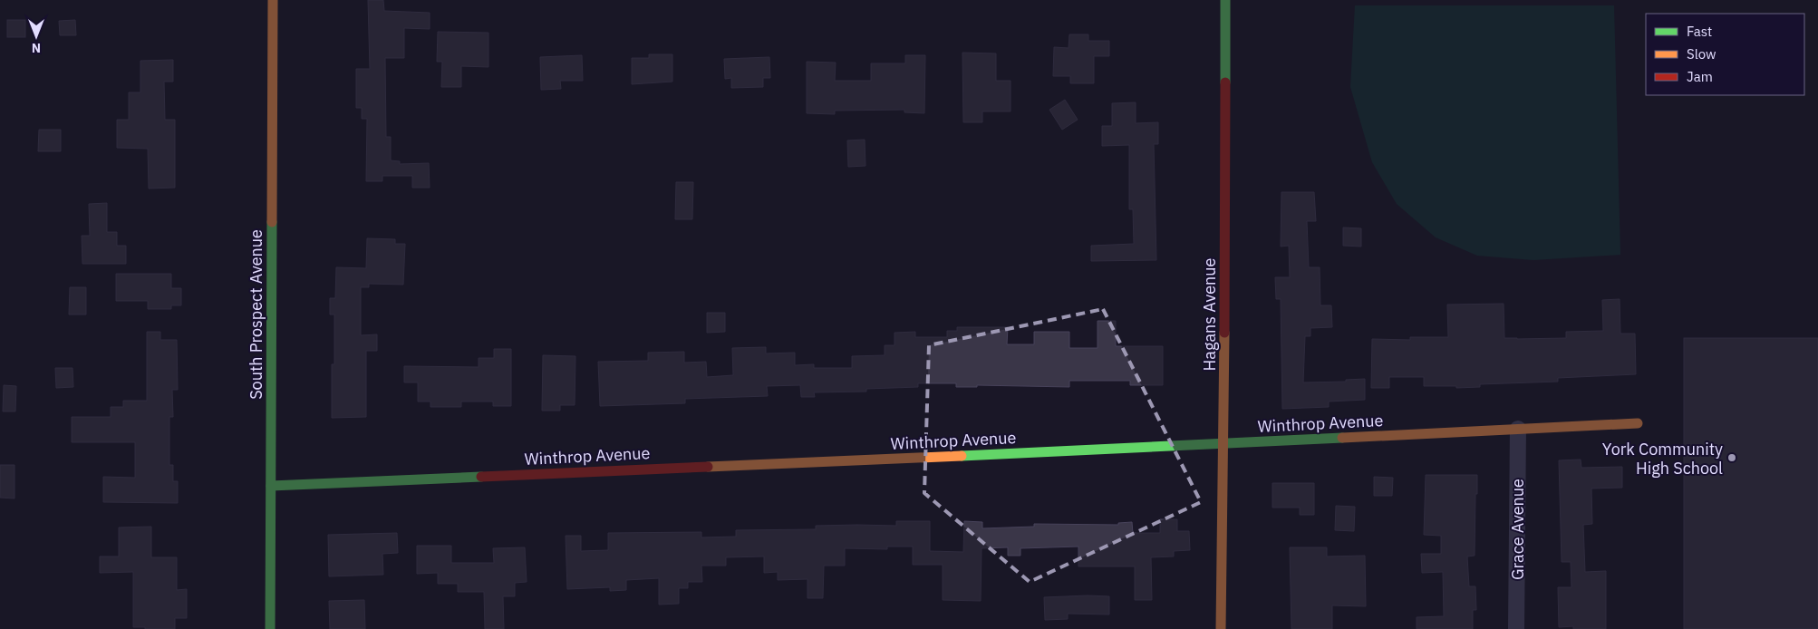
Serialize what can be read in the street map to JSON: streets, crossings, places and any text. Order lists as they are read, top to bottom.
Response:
{
  "streets": {
    "street": [
      "South Prospect Avenue",
      "Hagans Avenue",
      "Winthrop Avenue",
      "Grace Avenue"
    ]
  },
  "crossings": [
    ["South Prospect Avenue", "Winthrop Avenue"],
    ["Hagans Avenue", "Winthrop Avenue"],
    ["Winthrop Avenue", "Grace Avenue"]
  ],
  "places": ["York Community High School"],
  "legend": ["Fast", "Slow", "Jam"],
  "north": "bottom"
}
